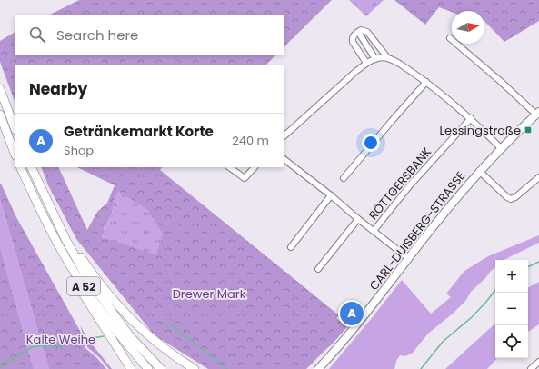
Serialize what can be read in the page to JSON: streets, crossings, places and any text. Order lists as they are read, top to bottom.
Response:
{
  "streets": {
    "highway": ["A 52"],
    "main road": ["CARL-DUISBERG-STRASSE"],
    "street": ["RÖTTGERSBANK"]
  },
  "crossings": [
    ["RÖTTGERSBANK", "CARL-DUISBERG-STRASSE"]
  ],
  "parks": ["Drewer Mark", "Kalte Weihe"],
  "places": {
    "transit": ["Lessingstraße"]
  },
  "north": "right",
  "page": {
    "search": "Search here",
    "heading": "Nearby",
    "list": [
      {
        "mark": "A",
        "name": "Getränkemarkt Korte",
        "note": "Shop",
        "value": "240 m"
      }
    ],
    "map_buttons": ["+", "−"],
    "pins": "A"
  }
}
